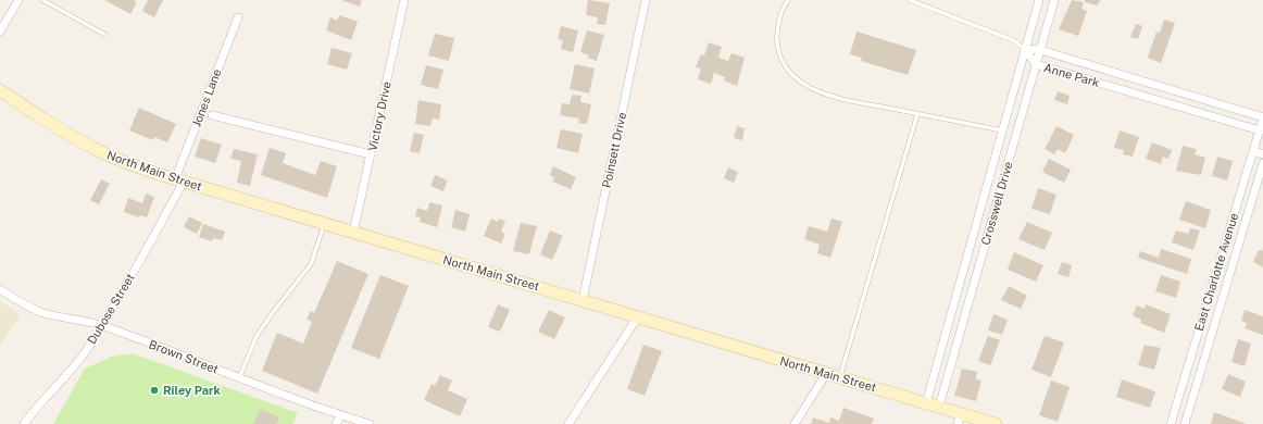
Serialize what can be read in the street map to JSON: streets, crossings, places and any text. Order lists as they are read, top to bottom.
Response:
{
  "streets": {
    "main road": ["North Main Street"],
    "street": [
      "Anne Park",
      "Jones Lane",
      "Victory Drive",
      "Poinsett Drive",
      "Crosswell Drive",
      "East Charlotte Avenue",
      "Dubose Street",
      "Brown Street"
    ]
  },
  "crossings": [
    ["Anne Park", "Crosswell Drive"],
    ["Anne Park", "East Charlotte Avenue"],
    ["Jones Lane", "North Main Street"],
    ["Jones Lane", "Dubose Street"],
    ["Victory Drive", "North Main Street"],
    ["Poinsett Drive", "North Main Street"],
    ["North Main Street", "Crosswell Drive"],
    ["North Main Street", "Dubose Street"],
    ["Dubose Street", "Brown Street"]
  ],
  "places": ["Riley Park"]
}
